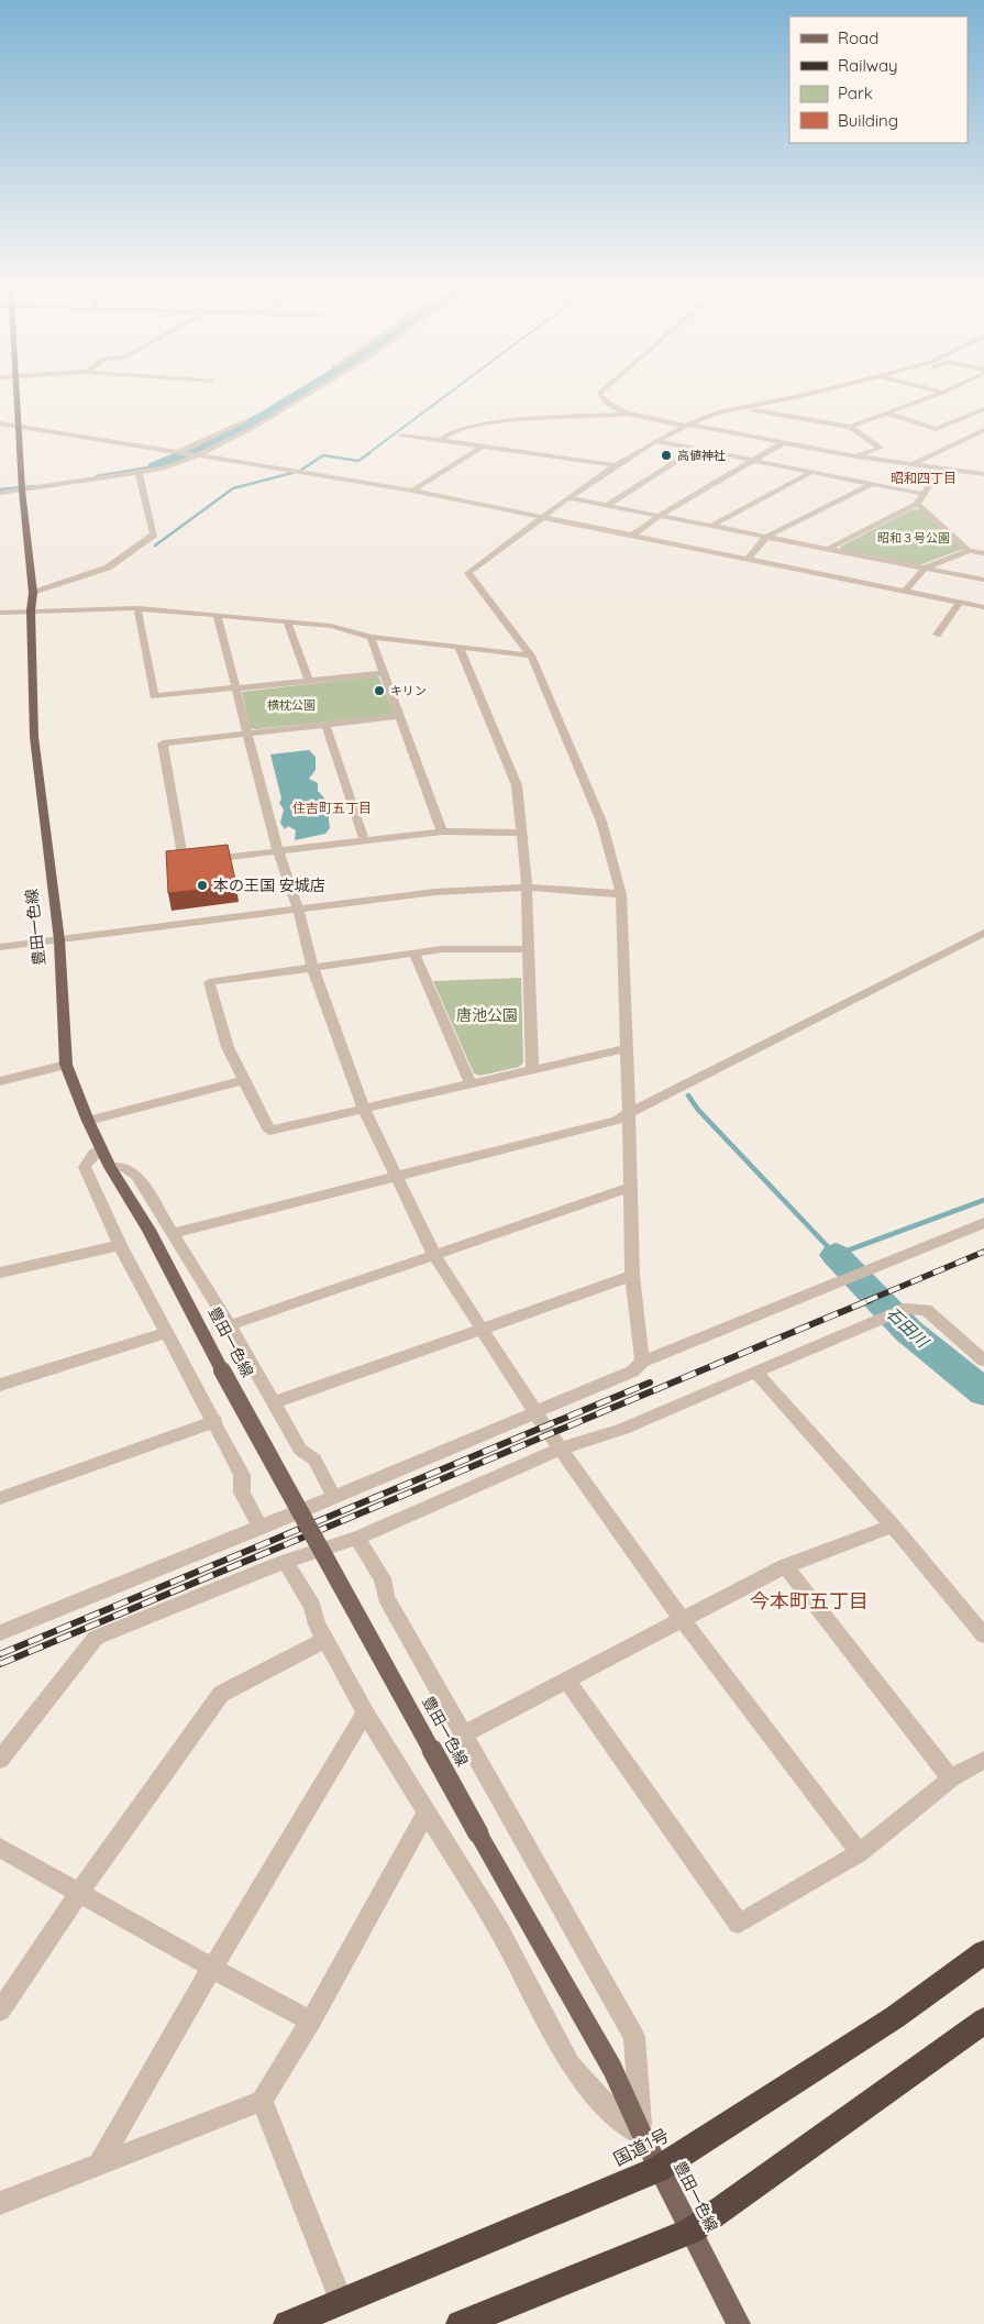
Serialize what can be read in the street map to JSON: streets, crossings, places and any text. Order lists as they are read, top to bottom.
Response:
{
  "streets": {
    "highway": ["国道1号"],
    "main road": ["豊田一色線"]
  },
  "crossings": [
    ["豊田一色線", "国道1号"]
  ],
  "districts": ["昭和四丁目", "住吉町五丁目", "今本町五丁目"],
  "water": ["石田川"],
  "parks": ["昭和３号公園", "横枕公園", "唐池公園"],
  "places": ["高値神社", "キリン", "本の王国 安城店"],
  "legend": [
    "Road",
    "Railway",
    "Park",
    "Building"
  ]
}
